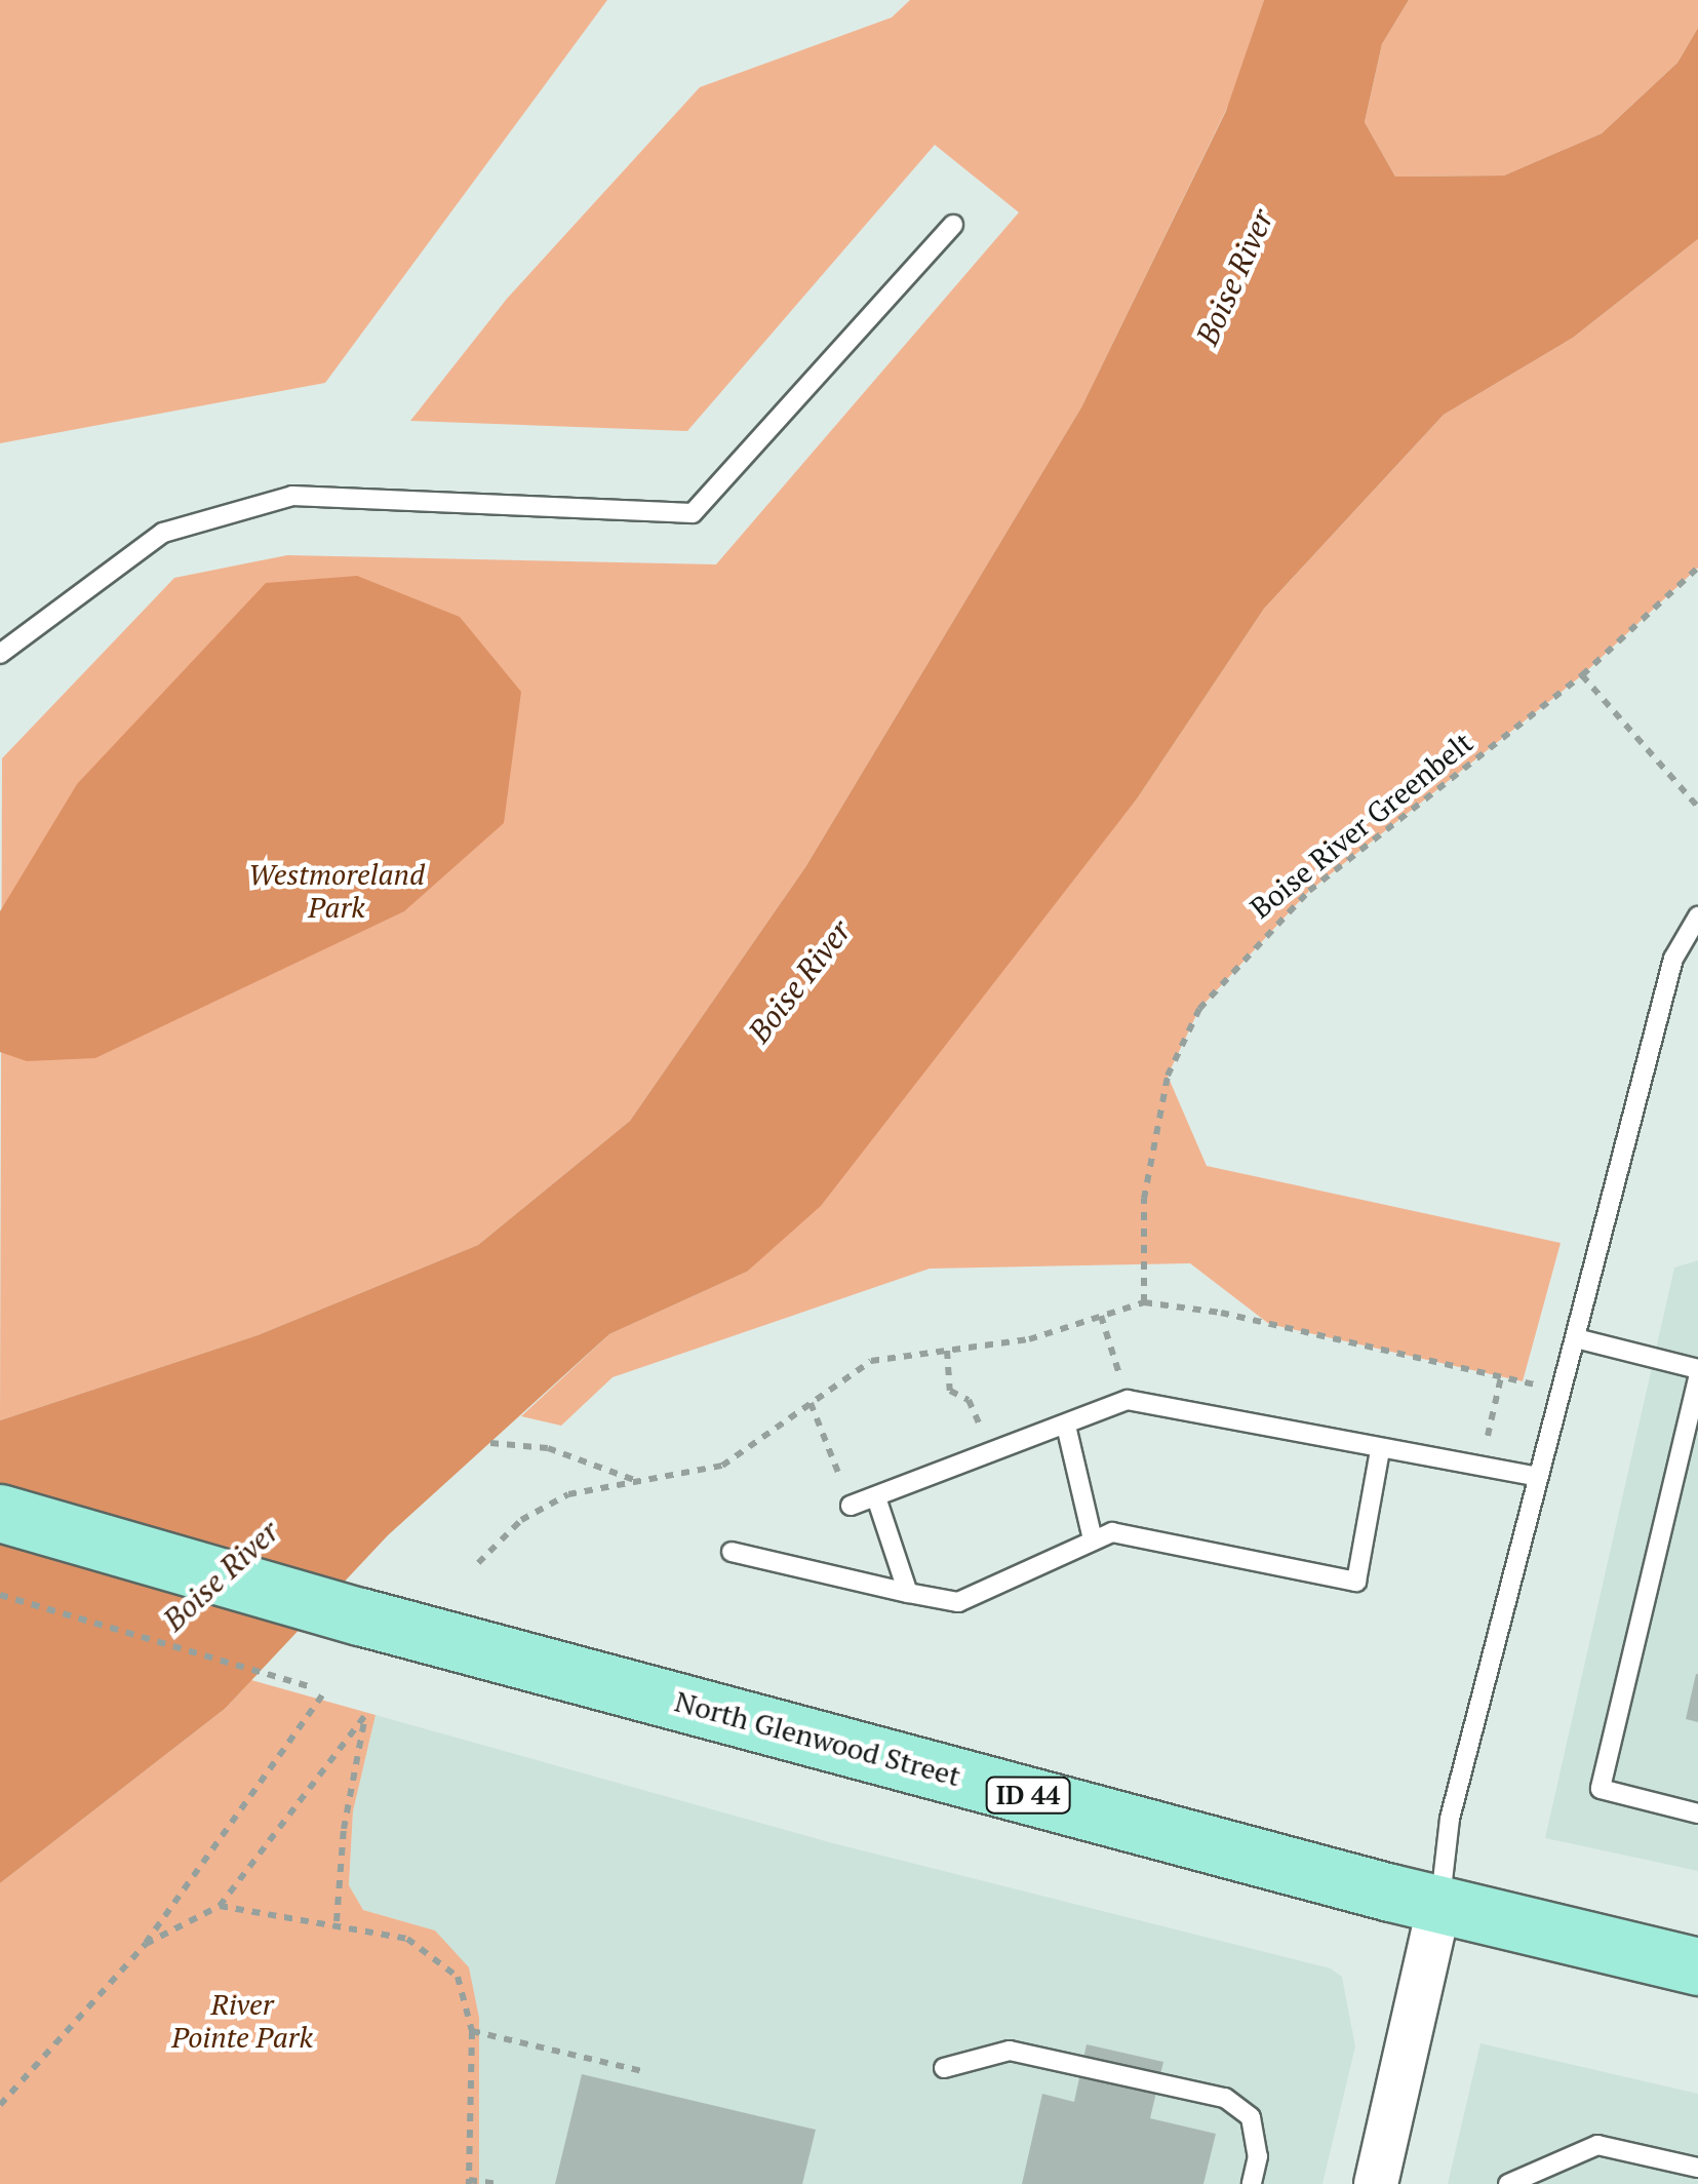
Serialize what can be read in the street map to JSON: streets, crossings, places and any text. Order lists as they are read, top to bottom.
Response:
{
  "streets": {
    "main road": ["North Glenwood Street", "ID 44"],
    "path": ["Boise River Greenbelt"]
  },
  "water": ["Boise River"],
  "parks": ["Westmoreland Park", "River Pointe Park"]
}
